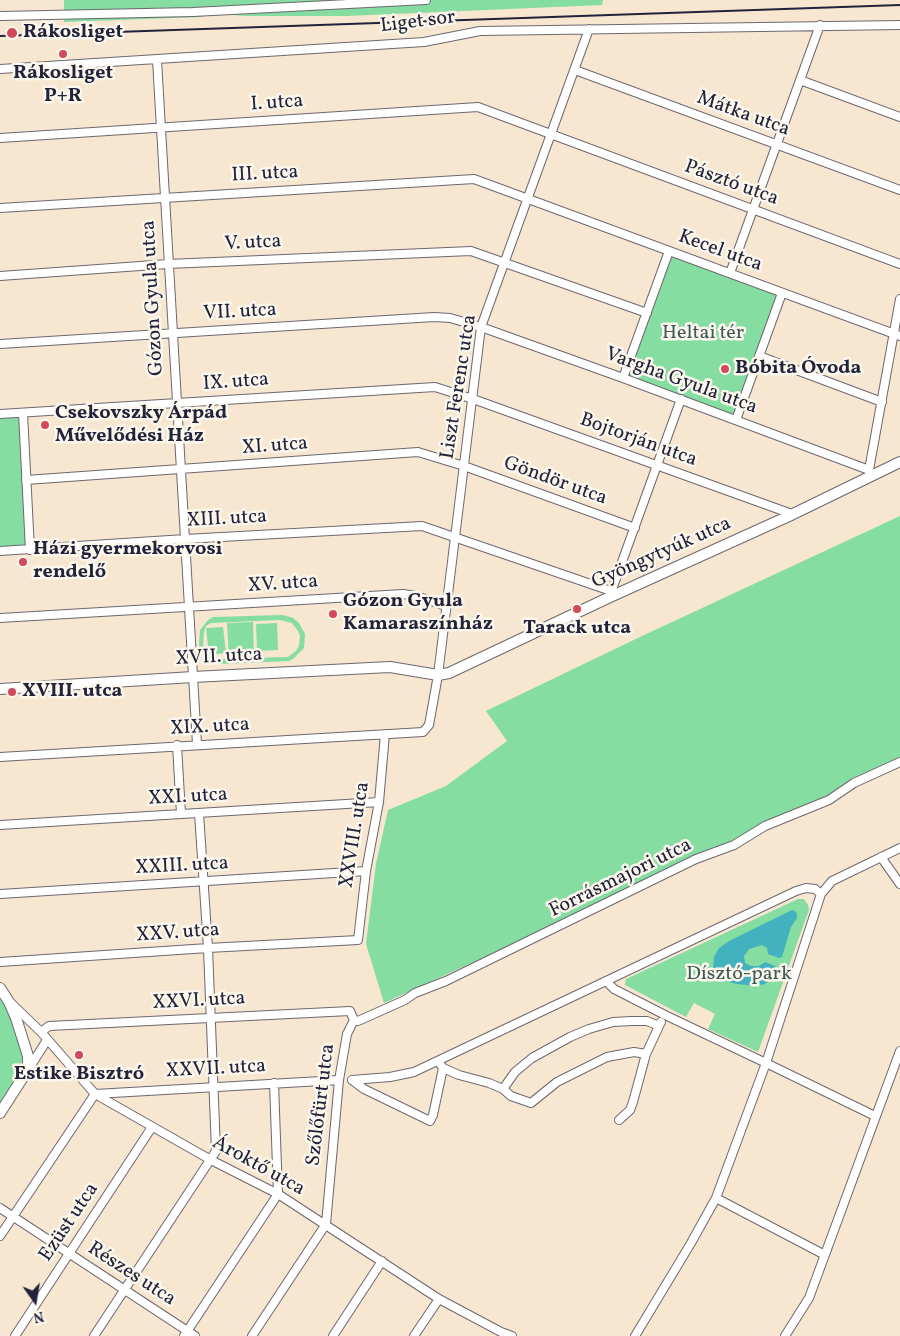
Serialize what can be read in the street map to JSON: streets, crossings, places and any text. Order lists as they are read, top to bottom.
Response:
{
  "streets": {
    "street": [
      "Liget sor",
      "I. utca",
      "Mátka utca",
      "III. utca",
      "Pásztó utca",
      "V. utca",
      "Kecel utca",
      "Gózon Gyula utca",
      "VII. utca",
      "Vargha Gyula utca",
      "IX. utca",
      "Liszt Ferenc utca",
      "Bojtorján utca",
      "XI. utca",
      "Göndör utca",
      "XIII. utca",
      "Gyöngytyúk utca",
      "XV. utca",
      "XVII. utca",
      "XIX. utca",
      "XXI. utca",
      "XXVIII. utca",
      "XXIII. utca",
      "Forrásmajori utca",
      "XXV. utca",
      "XXVI. utca",
      "XXVII. utca",
      "Szőlőfürt utca",
      "Ároktő utca",
      "Ezüst utca",
      "Részes utca"
    ]
  },
  "crossings": [
    ["Liget sor", "Gózon Gyula utca"],
    ["Liget sor", "Liszt Ferenc utca"],
    ["I. utca", "Pásztó utca"],
    ["I. utca", "Gózon Gyula utca"],
    ["I. utca", "Liszt Ferenc utca"],
    ["Mátka utca", "Liszt Ferenc utca"],
    ["III. utca", "Kecel utca"],
    ["III. utca", "Gózon Gyula utca"],
    ["III. utca", "Liszt Ferenc utca"],
    ["Pásztó utca", "Liszt Ferenc utca"],
    ["V. utca", "Gózon Gyula utca"],
    ["V. utca", "Liszt Ferenc utca"],
    ["Kecel utca", "Liszt Ferenc utca"],
    ["Gózon Gyula utca", "VII. utca"],
    ["Gózon Gyula utca", "IX. utca"],
    ["Gózon Gyula utca", "XI. utca"],
    ["Gózon Gyula utca", "XIII. utca"],
    ["Gózon Gyula utca", "XV. utca"],
    ["Gózon Gyula utca", "XVII. utca"],
    ["Gózon Gyula utca", "XIX. utca"],
    ["VII. utca", "Vargha Gyula utca"],
    ["VII. utca", "Liszt Ferenc utca"],
    ["Vargha Gyula utca", "Liszt Ferenc utca"],
    ["Vargha Gyula utca", "Gyöngytyúk utca"],
    ["IX. utca", "Liszt Ferenc utca"],
    ["IX. utca", "Bojtorján utca"],
    ["Liszt Ferenc utca", "Bojtorján utca"],
    ["Liszt Ferenc utca", "XI. utca"],
    ["Liszt Ferenc utca", "Göndör utca"],
    ["Liszt Ferenc utca", "XIII. utca"],
    ["Liszt Ferenc utca", "Gyöngytyúk utca"],
    ["Liszt Ferenc utca", "XV. utca"],
    ["Liszt Ferenc utca", "XVII. utca"],
    ["Liszt Ferenc utca", "XIX. utca"],
    ["Bojtorján utca", "Gyöngytyúk utca"],
    ["XI. utca", "Göndör utca"],
    ["Gyöngytyúk utca", "XVII. utca"],
    ["XIX. utca", "XXVIII. utca"],
    ["XXI. utca", "XXVIII. utca"],
    ["XXVIII. utca", "XXIII. utca"],
    ["XXVIII. utca", "XXV. utca"],
    ["Forrásmajori utca", "XXVI. utca"],
    ["Forrásmajori utca", "Szőlőfürt utca"],
    ["XXVI. utca", "Szőlőfürt utca"],
    ["XXVI. utca", "Ároktő utca"],
    ["XXVII. utca", "Szőlőfürt utca"],
    ["XXVII. utca", "Ároktő utca"],
    ["Szőlőfürt utca", "Ároktő utca"],
    ["Ároktő utca", "Ezüst utca"],
    ["Ezüst utca", "Részes utca"]
  ],
  "parks": ["Heltai tér", "Dísztó-park"],
  "places": [
    "Rákosliget",
    "Rákosliget P+R",
    "Bóbita Óvoda",
    "Csekovszky Árpád Művelődési Ház",
    "Házi gyermekorvosi rendelő",
    "Tarack utca",
    "Gózon Gyula Kamaraszínház",
    "XVIII. utca",
    "Estike Bisztró"
  ],
  "north": "bottom"
}
